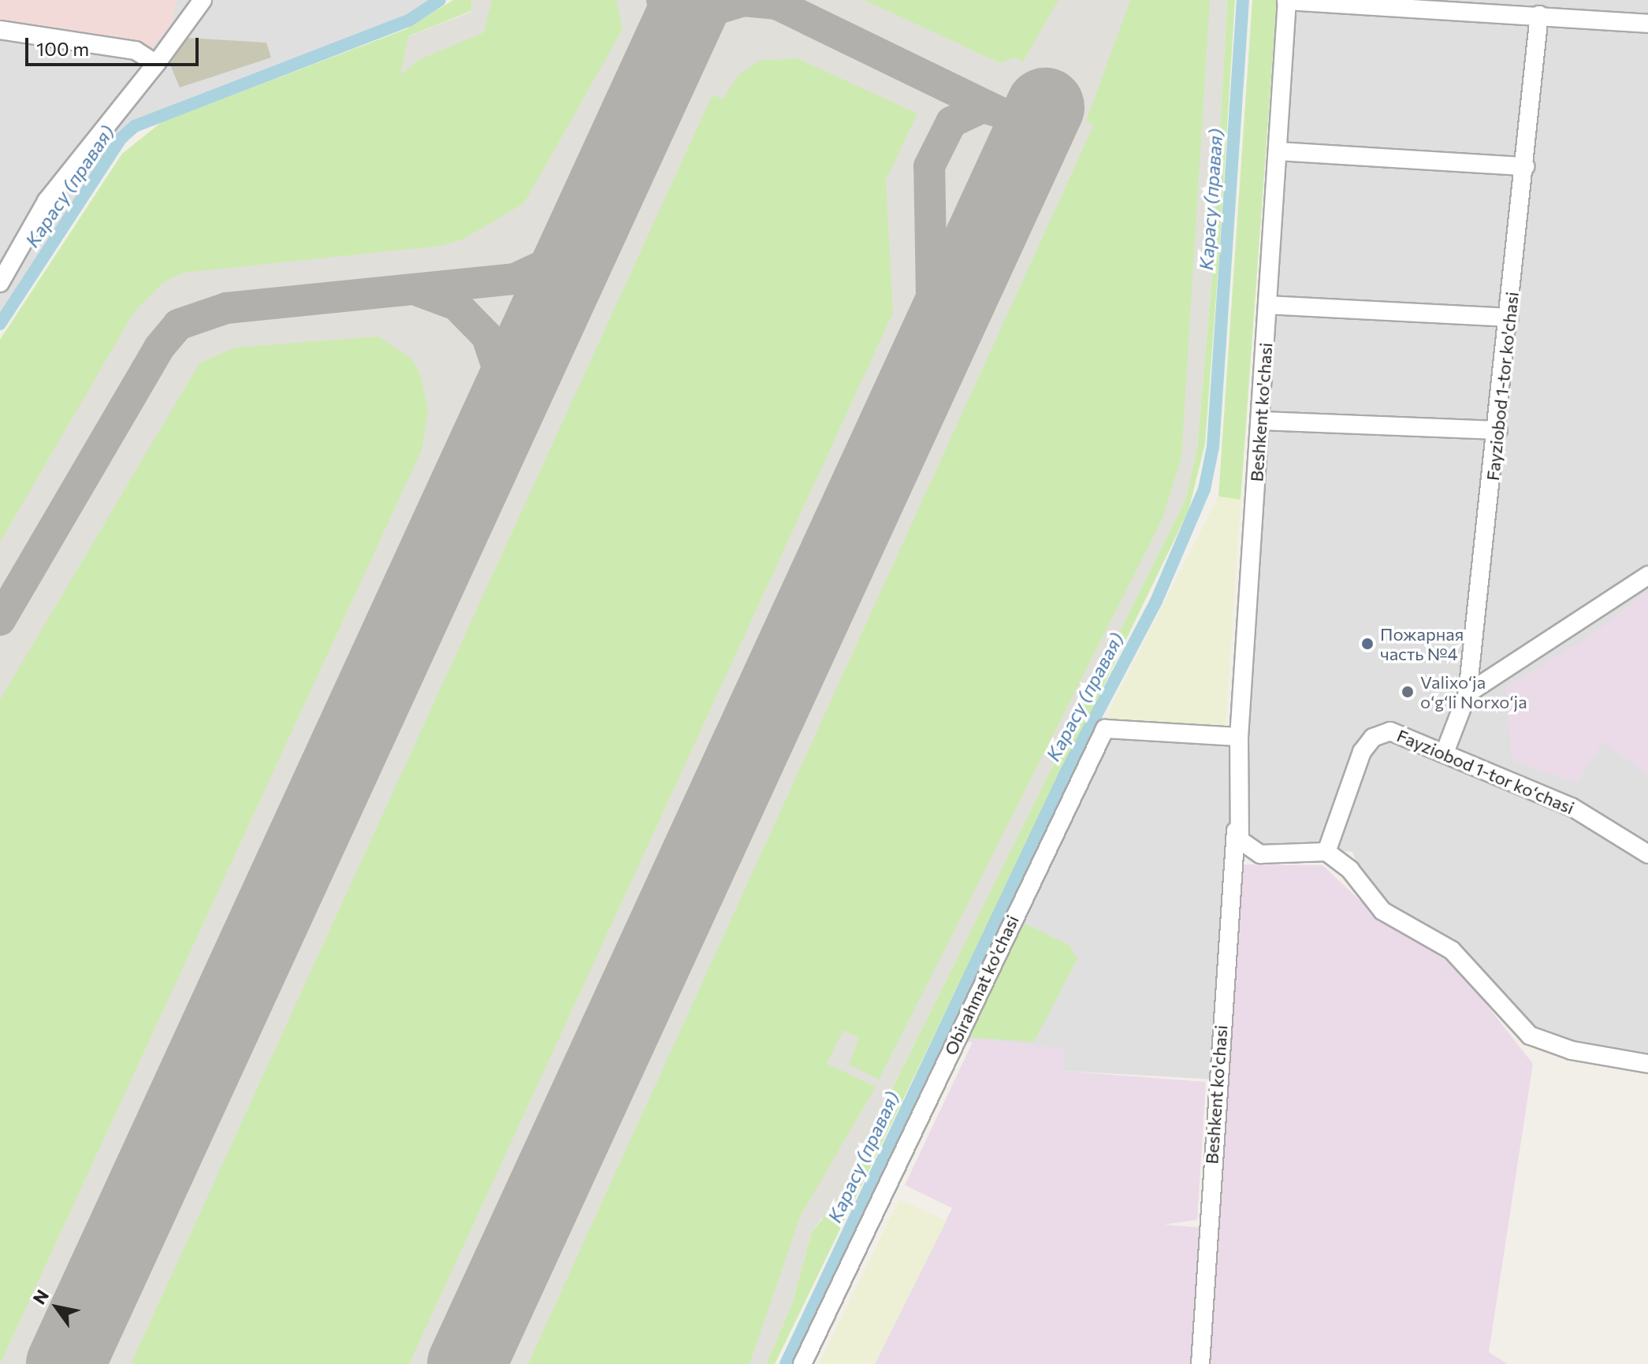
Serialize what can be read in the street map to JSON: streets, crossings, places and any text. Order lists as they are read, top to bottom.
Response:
{
  "streets": {
    "street": [
      "Fayziobod 1-tor ko'chasi",
      "Beshkent ko'chasi",
      "Fayziobod 1-tor koʻchasi",
      "Obirahmat ko'chasi"
    ]
  },
  "crossings": [
    ["Fayziobod 1-tor ko'chasi", "Fayziobod 1-tor koʻchasi"],
    ["Beshkent ko'chasi", "Obirahmat ko'chasi"]
  ],
  "water": ["Карасу (правая)"],
  "places": ["Пожарная часть №4", "Valixoʻja oʻgʻli Norxoʻja"],
  "scale_bar": "100 m",
  "north": "top left"
}
